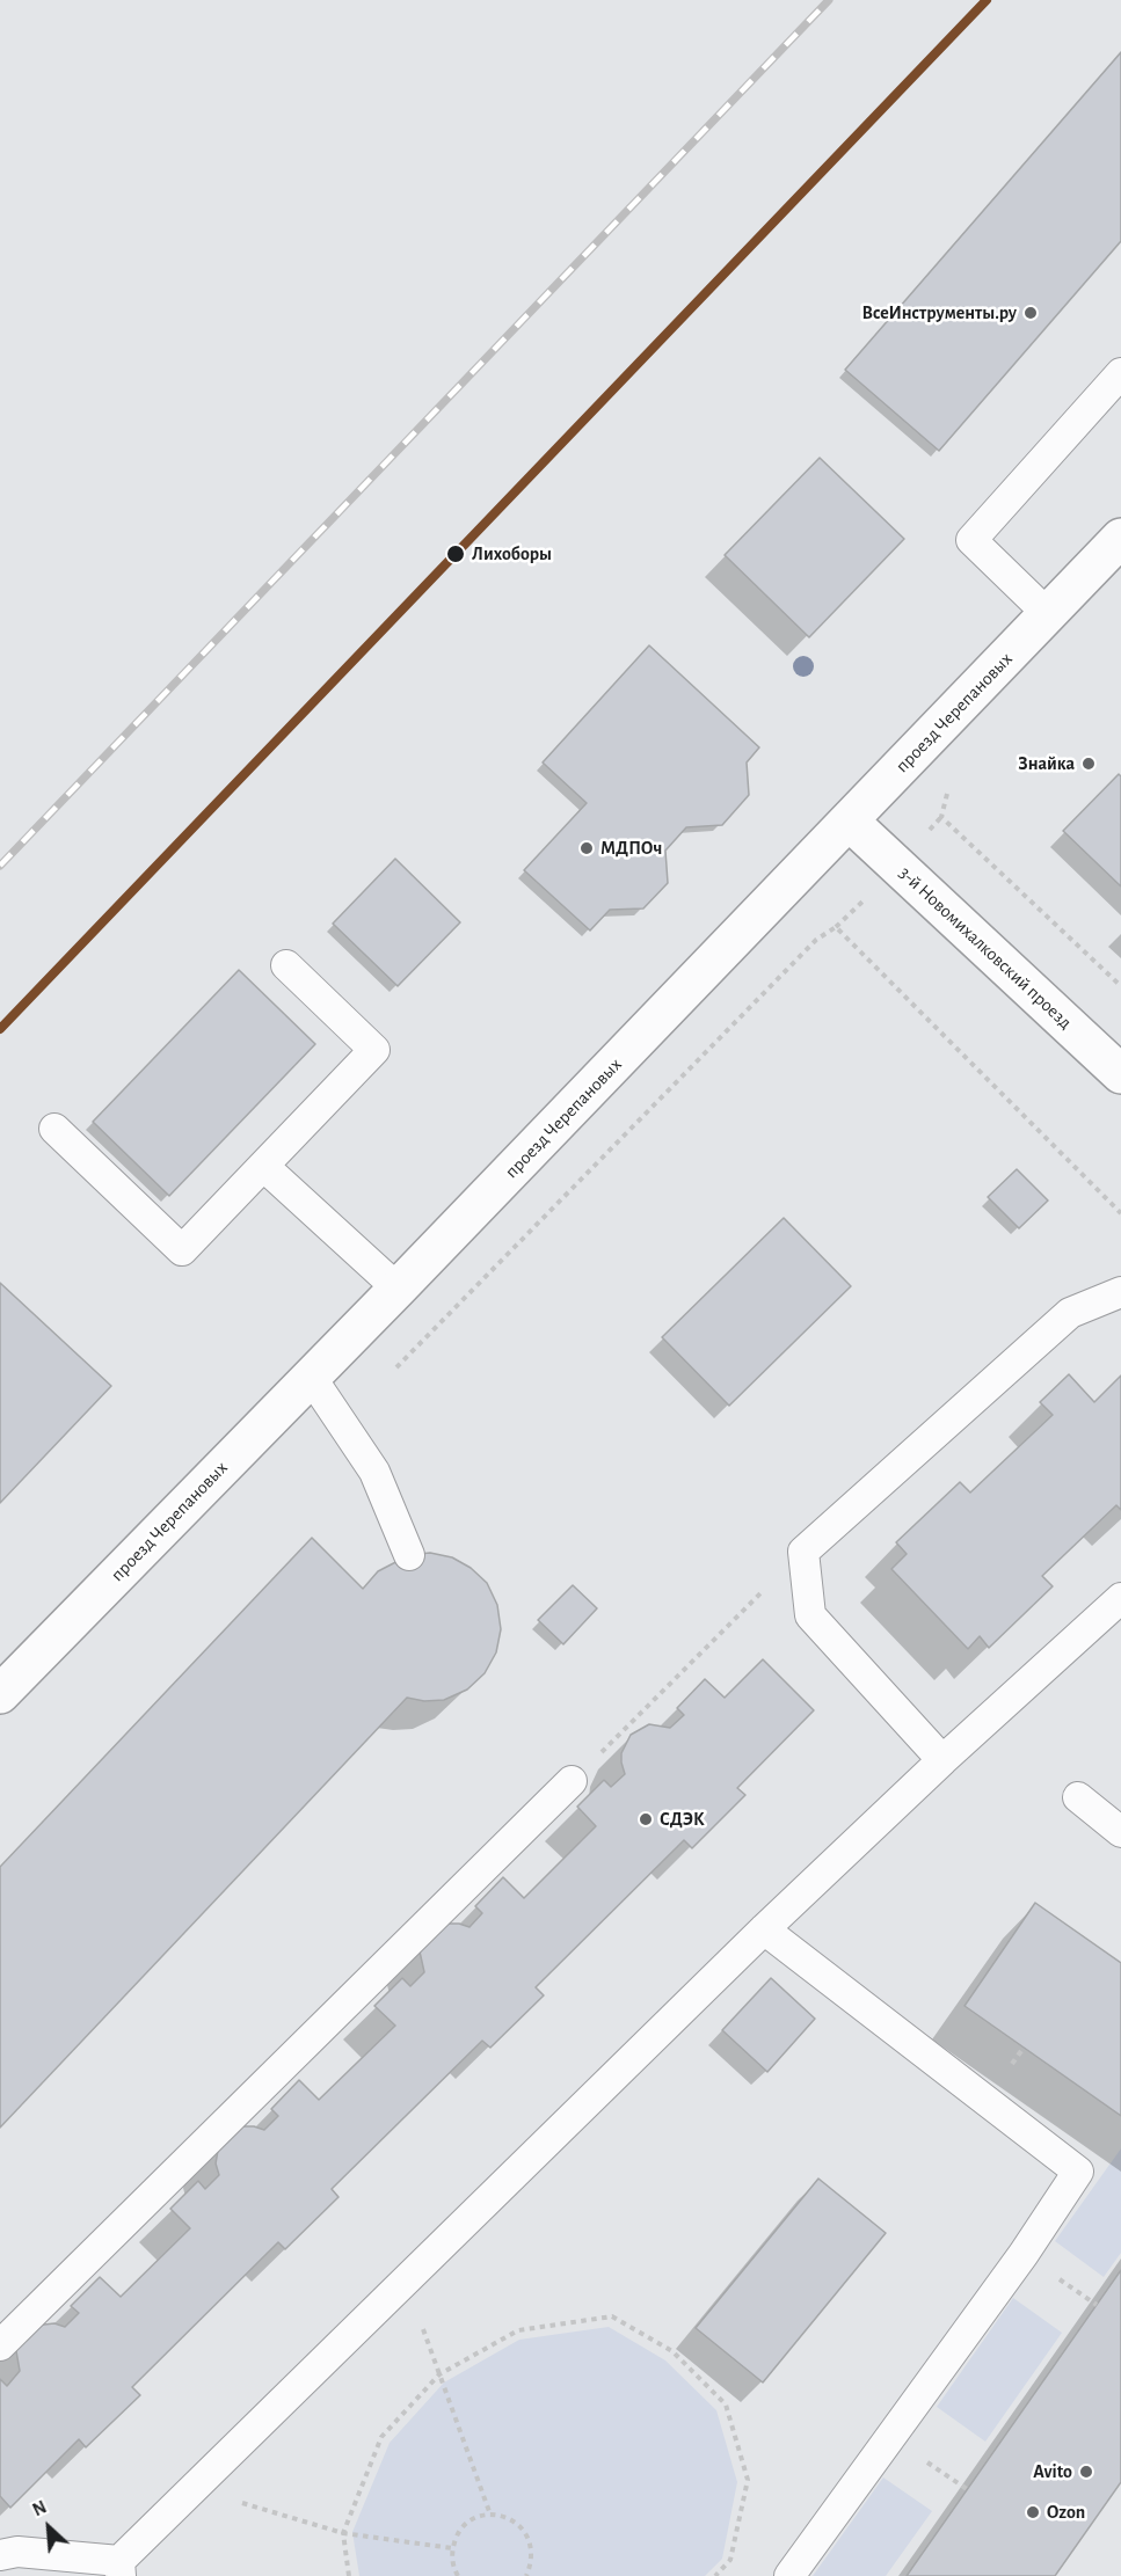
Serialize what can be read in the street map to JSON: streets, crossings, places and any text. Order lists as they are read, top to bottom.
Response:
{
  "streets": {
    "street": ["проезд Черепановых", "3-й Новомихалковский проезд"]
  },
  "crossings": [
    ["проезд Черепановых", "3-й Новомихалковский проезд"]
  ],
  "places": [
    "ВсеИнструменты.ру",
    "Лихоборы",
    "Знайка",
    "МДПОч",
    "СДЭК",
    "Avito",
    "Ozon"
  ],
  "north": "top left"
}
